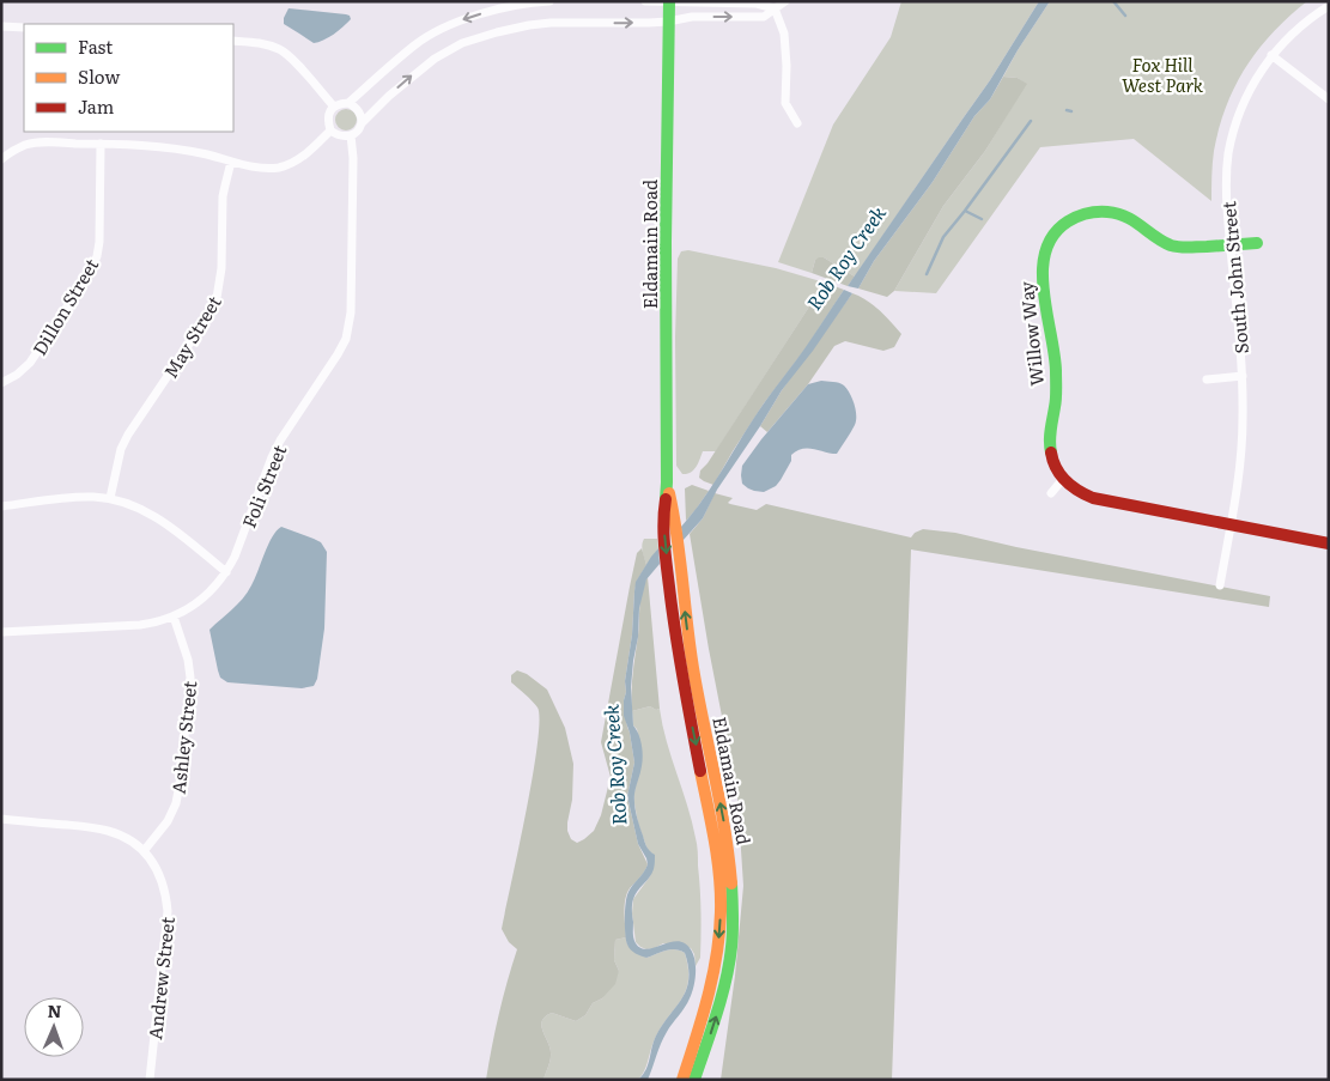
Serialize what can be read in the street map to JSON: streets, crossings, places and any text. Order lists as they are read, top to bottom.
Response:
{
  "streets": {
    "main road": ["Eldamain Road", "Willow Way"],
    "street": [
      "South John Street",
      "Dillon Street",
      "May Street",
      "Foli Street",
      "Ashley Street",
      "Andrew Street"
    ]
  },
  "crossings": [
    ["South John Street", "Willow Way"],
    ["Foli Street", "Ashley Street"],
    ["Ashley Street", "Andrew Street"]
  ],
  "water": ["Rob Roy Creek"],
  "parks": ["Fox Hill West Park"],
  "legend": ["Fast", "Slow", "Jam"],
  "north": "top"
}
